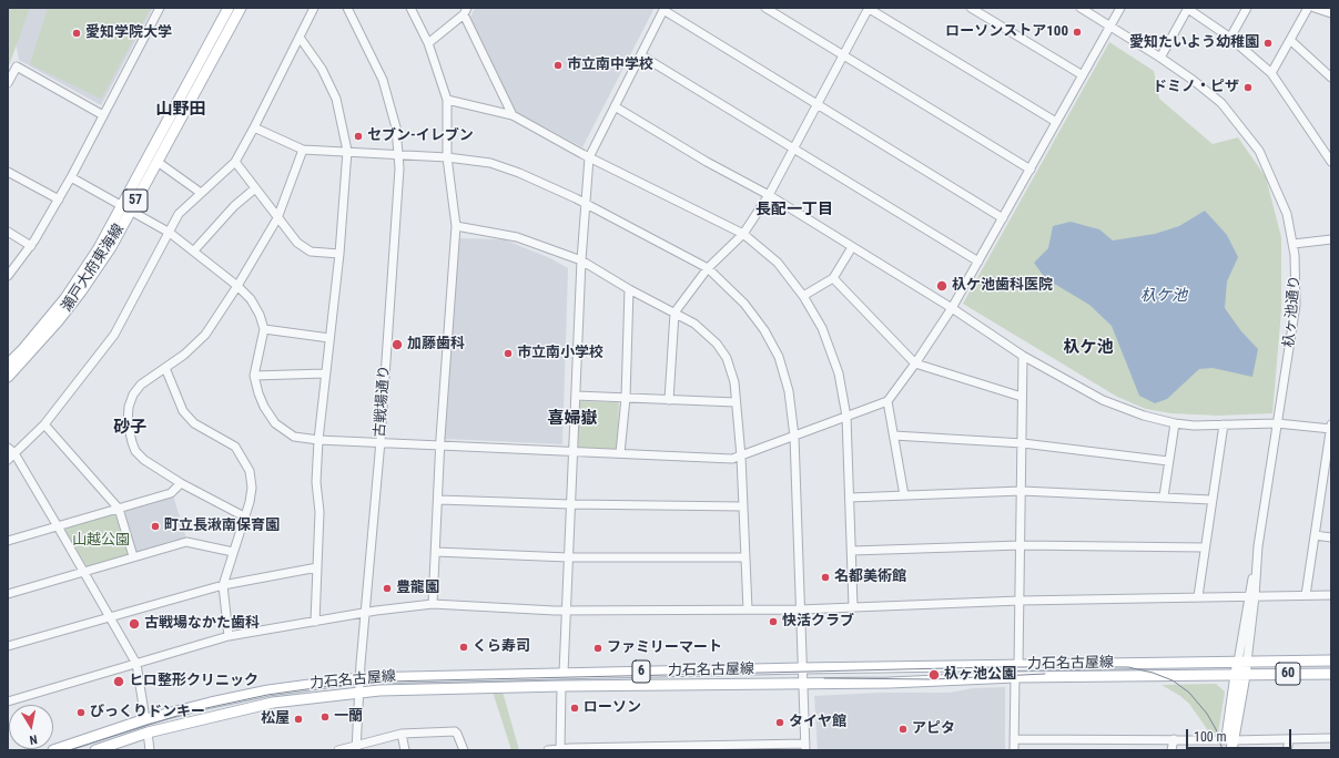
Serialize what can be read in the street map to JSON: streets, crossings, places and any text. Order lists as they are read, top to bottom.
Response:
{
  "streets": {
    "main road": [
      "57",
      "瀬戸大府東海線",
      "力石名古屋線",
      "6",
      "60"
    ],
    "street": ["杁ヶ池通り", "古戦場通り"]
  },
  "crossings": [
    ["杁ヶ池通り", "力石名古屋線"],
    ["杁ヶ池通り", "60"],
    ["古戦場通り", "力石名古屋線"],
    ["力石名古屋線", "60"]
  ],
  "districts": [
    "山野田",
    "長配一丁目",
    "杁ケ池",
    "喜婦嶽",
    "砂子"
  ],
  "water": ["杁ケ池"],
  "parks": ["山越公園"],
  "places": [
    "ローソンストア100",
    "愛知学院大学",
    "愛知たいよう幼稚園",
    "市立南中学校",
    "ドミノ・ピザ",
    "セブン-イレブン",
    "杁ケ池歯科医院",
    "加藤歯科",
    "市立南小学校",
    "町立長湫南保育園",
    "名都美術館",
    "豊龍園",
    "快活クラブ",
    "古戦場なかた歯科",
    "くら寿司",
    "ファミリーマート",
    "杁ヶ池公園",
    "ヒロ整形クリニック",
    "ローソン",
    "びっくりドンキー",
    "一蘭",
    "松屋",
    "タイヤ館",
    "アピタ"
  ],
  "scale_bar": "100 m",
  "north": "bottom"
}
